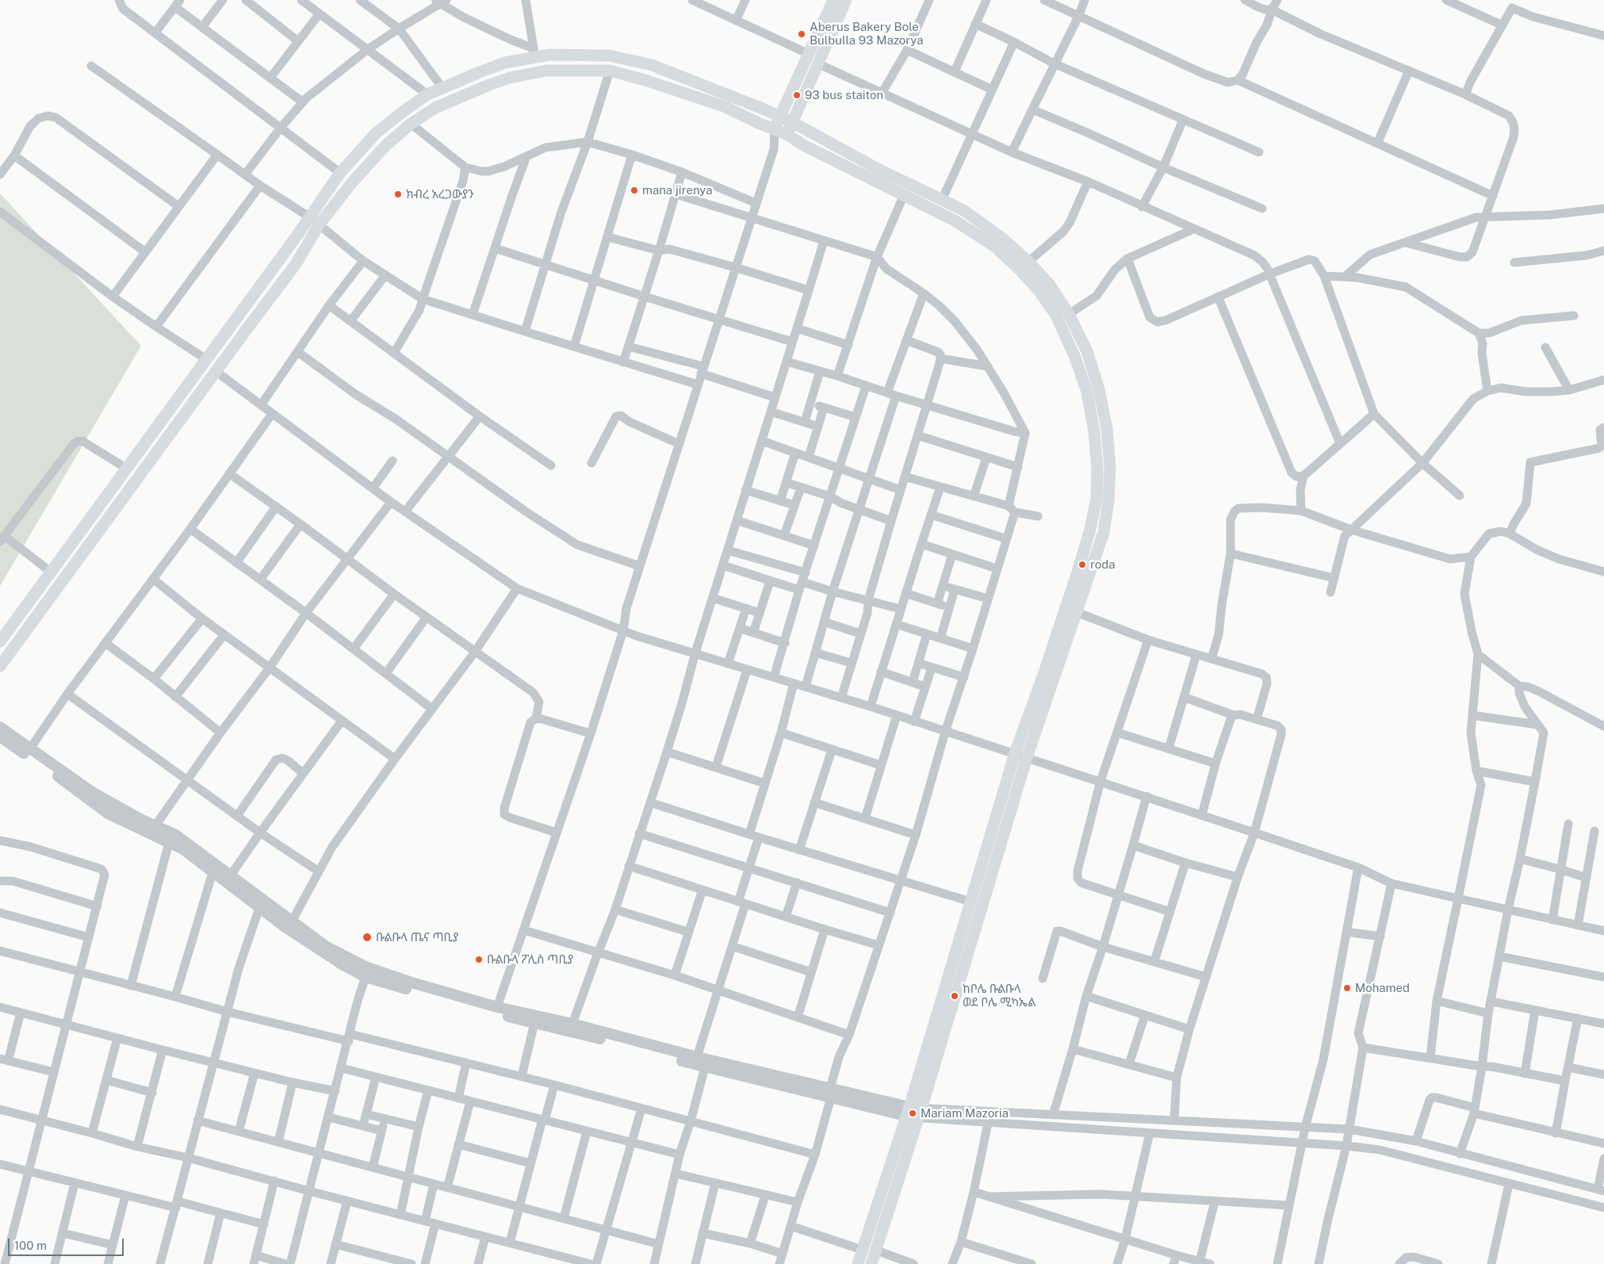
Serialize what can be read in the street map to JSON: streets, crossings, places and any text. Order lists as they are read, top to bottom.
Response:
{
  "places": [
    "Aberus Bakery Bole Bulbulla 93 Mazorya",
    "93 bus staiton",
    "mana jirenya",
    "ክብረ አረጋውያን",
    "roda",
    "ቡልቡላ ጤና ጣቢያ",
    "ቡልቡላ ፖሊስ ጣቢያ",
    "Mohamed",
    "ከቦሌ ቡልቡላ ወደ ቦሌ ሚካኤል",
    "Mariam Mazoria"
  ],
  "scale_bar": "100 m"
}
